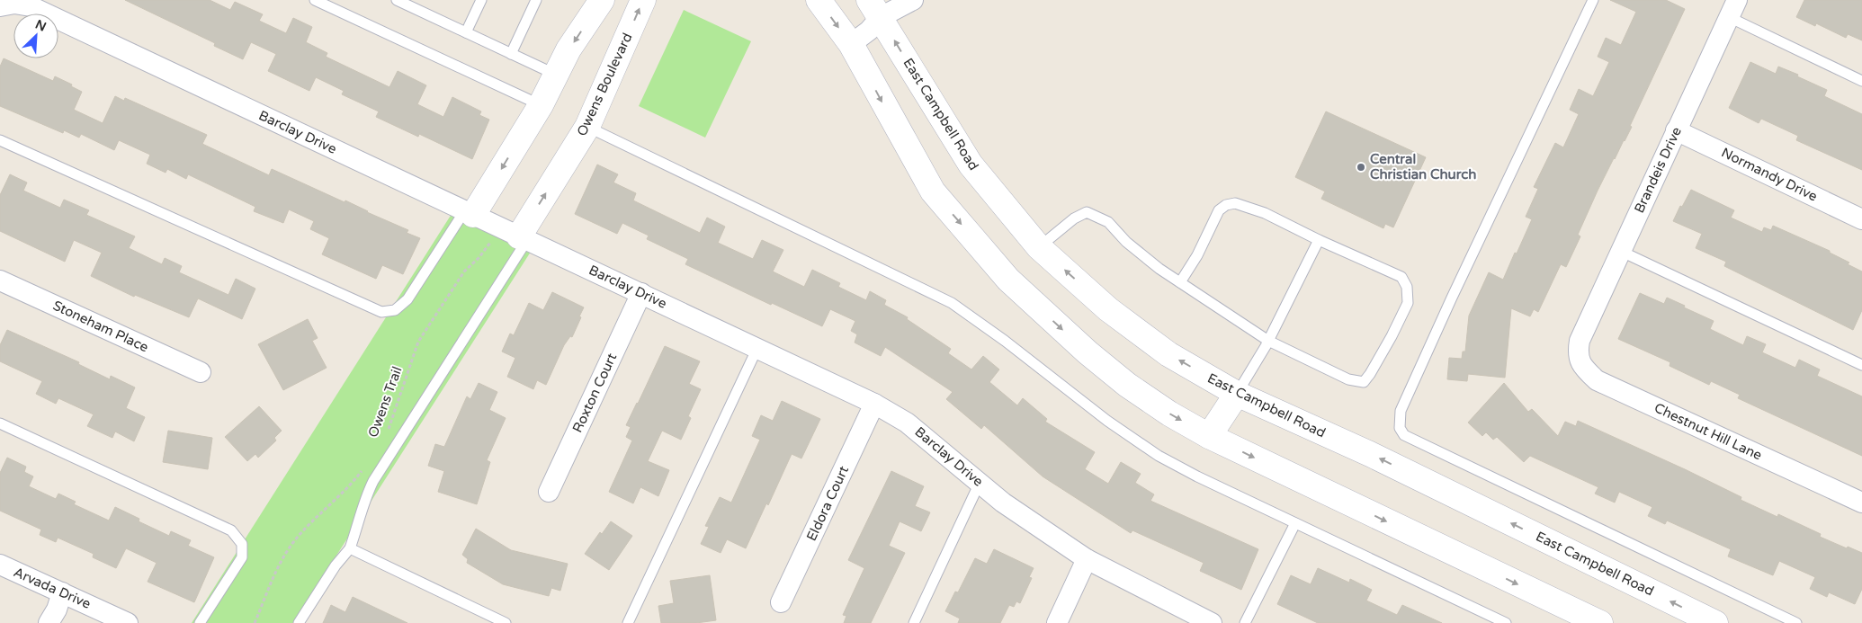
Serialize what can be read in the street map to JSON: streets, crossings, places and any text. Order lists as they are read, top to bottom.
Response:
{
  "streets": {
    "main road": ["Owens Boulevard", "East Campbell Road"],
    "street": [
      "Barclay Drive",
      "Brandeis Drive",
      "Normandy Drive",
      "Stoneham Place",
      "Roxton Court",
      "Chestnut Hill Lane",
      "Eldora Court",
      "Arvada Drive"
    ],
    "path": ["Owens Trail"]
  },
  "crossings": [
    ["Owens Boulevard", "Barclay Drive"],
    ["Owens Boulevard", "Owens Trail"],
    ["Barclay Drive", "Roxton Court"],
    ["Barclay Drive", "Owens Trail"],
    ["Barclay Drive", "Eldora Court"],
    ["Brandeis Drive", "Normandy Drive"],
    ["Brandeis Drive", "Chestnut Hill Lane"]
  ],
  "places": ["Central Christian Church"],
  "north": "top right"
}
